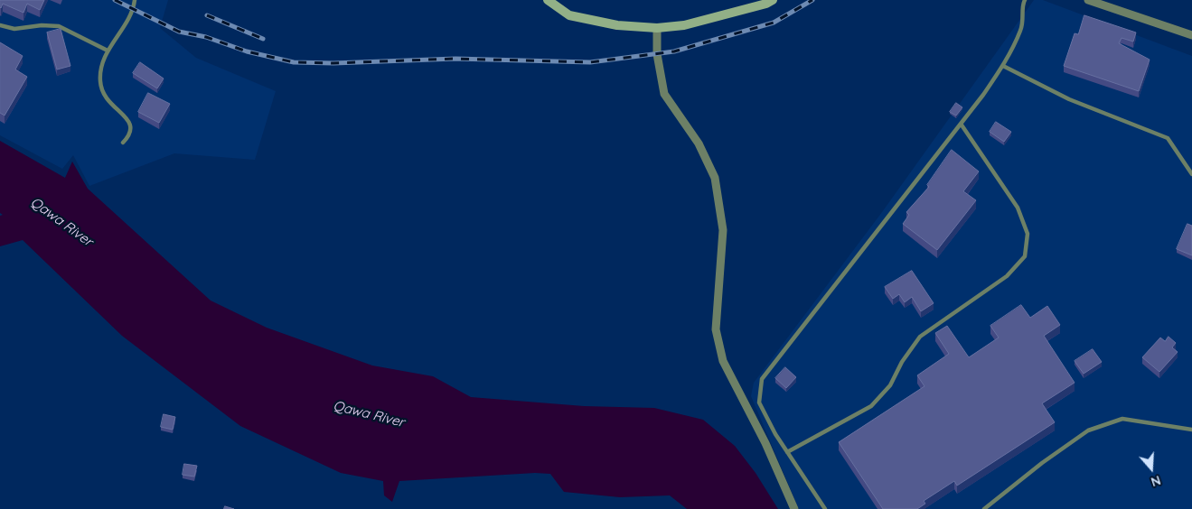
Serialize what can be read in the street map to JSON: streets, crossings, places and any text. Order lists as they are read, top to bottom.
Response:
{
  "water": ["Qawa River"],
  "north": "bottom"
}
